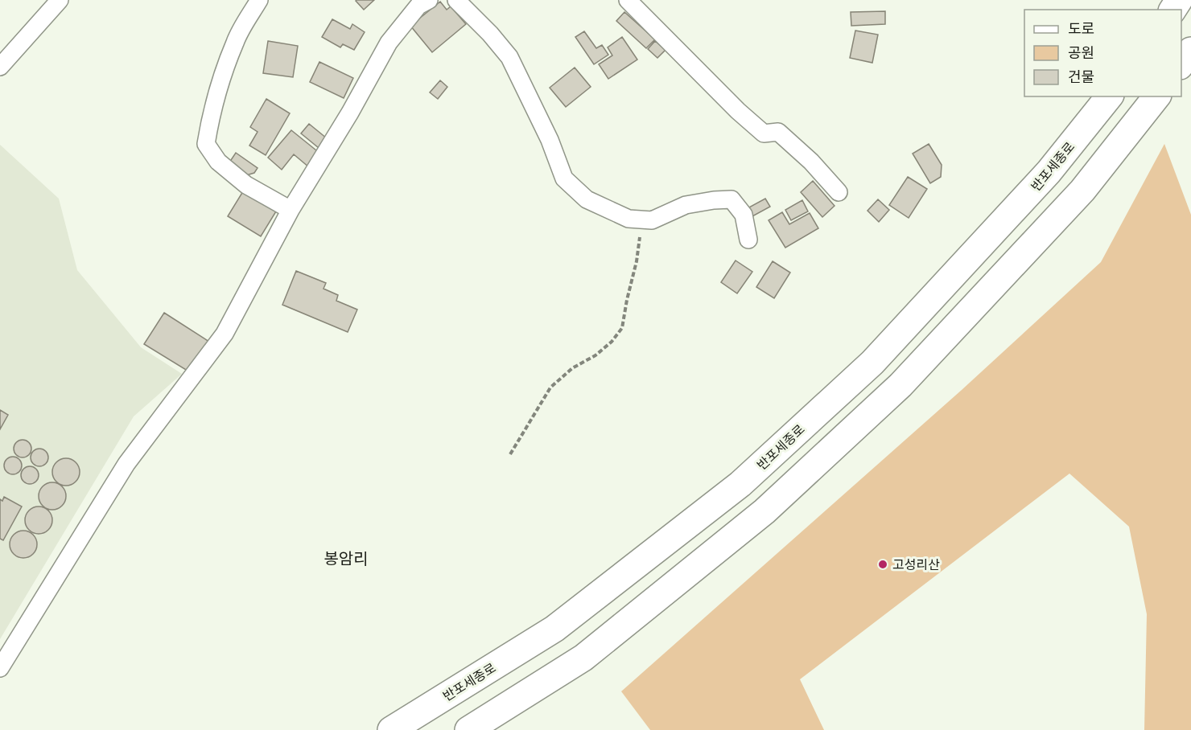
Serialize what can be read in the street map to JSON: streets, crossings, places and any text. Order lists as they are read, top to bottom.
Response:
{
  "streets": {
    "highway": ["반포세종로"]
  },
  "districts": ["봉암리"],
  "places": ["고성리산"],
  "legend": ["도로", "공원", "건물"]
}
